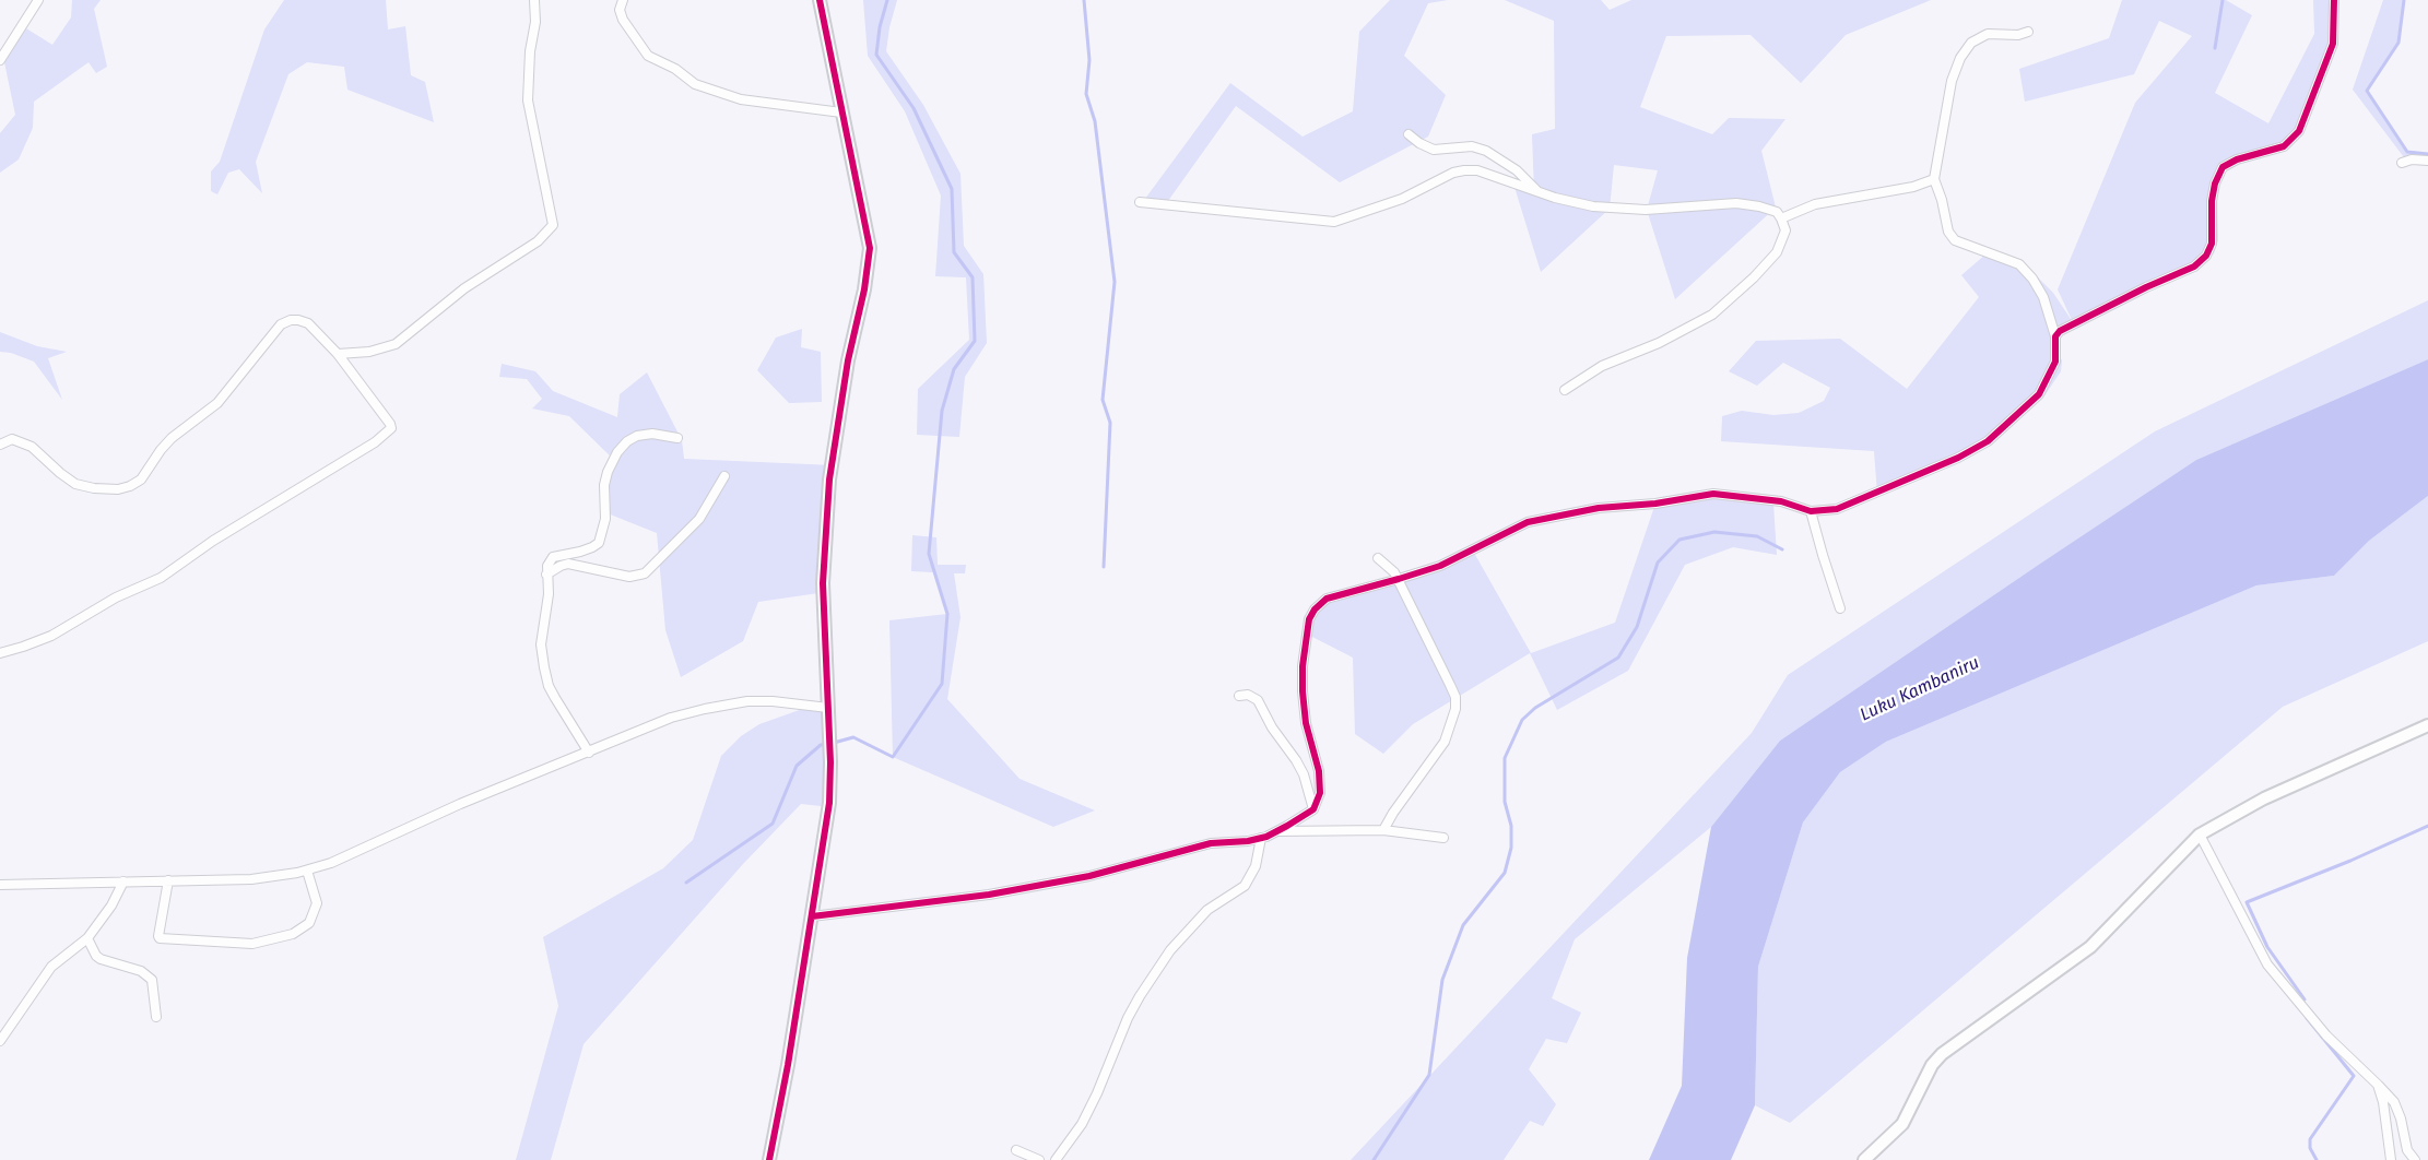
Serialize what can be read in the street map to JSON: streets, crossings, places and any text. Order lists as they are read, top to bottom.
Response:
{
  "water": ["Luku Kambaniru"]
}
